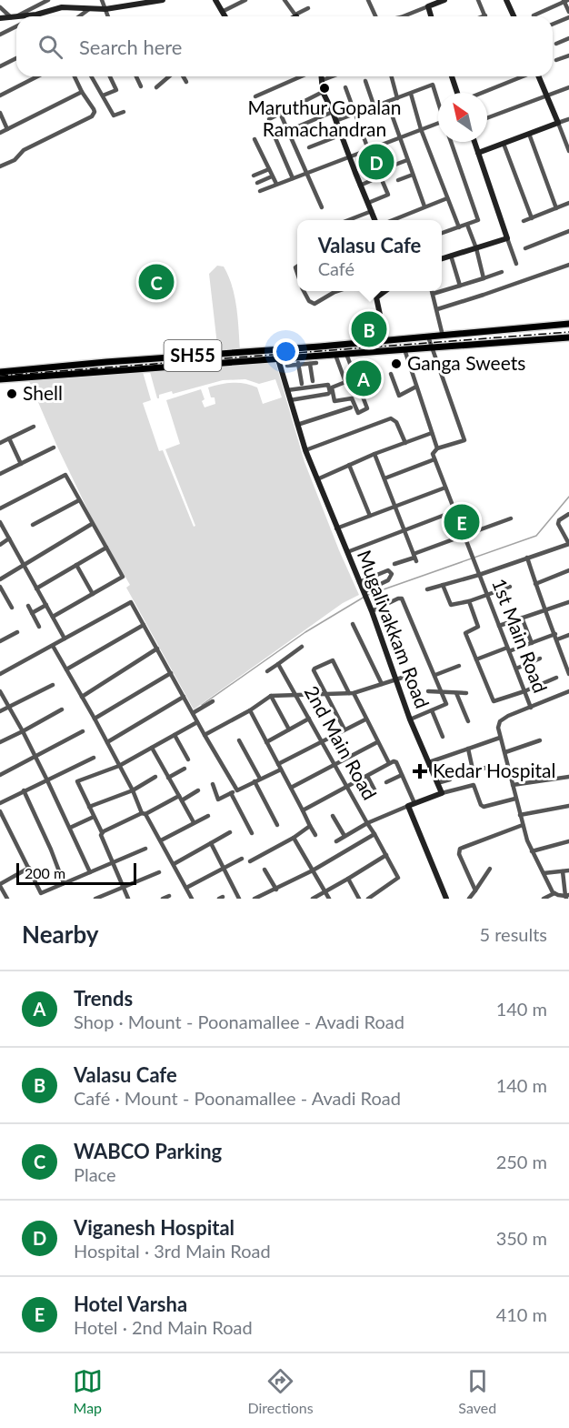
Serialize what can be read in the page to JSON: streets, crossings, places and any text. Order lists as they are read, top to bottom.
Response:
{
  "streets": {
    "main road": ["SH55"],
    "street": ["Mugalivakkam Road", "1st Main Road", "2nd Main Road"]
  },
  "crossings": [
    ["SH55", "Mugalivakkam Road"]
  ],
  "places": {
    "other": ["Maruthur Gopalan Ramachandran", "Ganga Sweets", "Shell"],
    "health": ["Kedar Hospital"]
  },
  "scale_bar": "200 m",
  "north": "top left",
  "page": {
    "search": "Search here",
    "pins": [
      "D",
      "C",
      "B",
      "A",
      "E"
    ],
    "popup": ["Valasu Cafe", "Café"],
    "scale": "200 m",
    "heading": ["Nearby", "5 results"],
    "list": [
      {
        "mark": "A",
        "name": "Trends",
        "note": "Shop · Mount - Poonamallee - Avadi Road",
        "value": "140 m"
      },
      {
        "mark": "B",
        "name": "Valasu Cafe",
        "note": "Café · Mount - Poonamallee - Avadi Road",
        "value": "140 m"
      },
      {
        "mark": "C",
        "name": "WABCO Parking",
        "note": "Place",
        "value": "250 m"
      },
      {
        "mark": "D",
        "name": "Viganesh Hospital",
        "note": "Hospital · 3rd Main Road",
        "value": "350 m"
      },
      {
        "mark": "E",
        "name": "Hotel Varsha",
        "note": "Hotel · 2nd Main Road",
        "value": "410 m"
      }
    ],
    "nav": ["Map", "Directions", "Saved"]
  }
}
